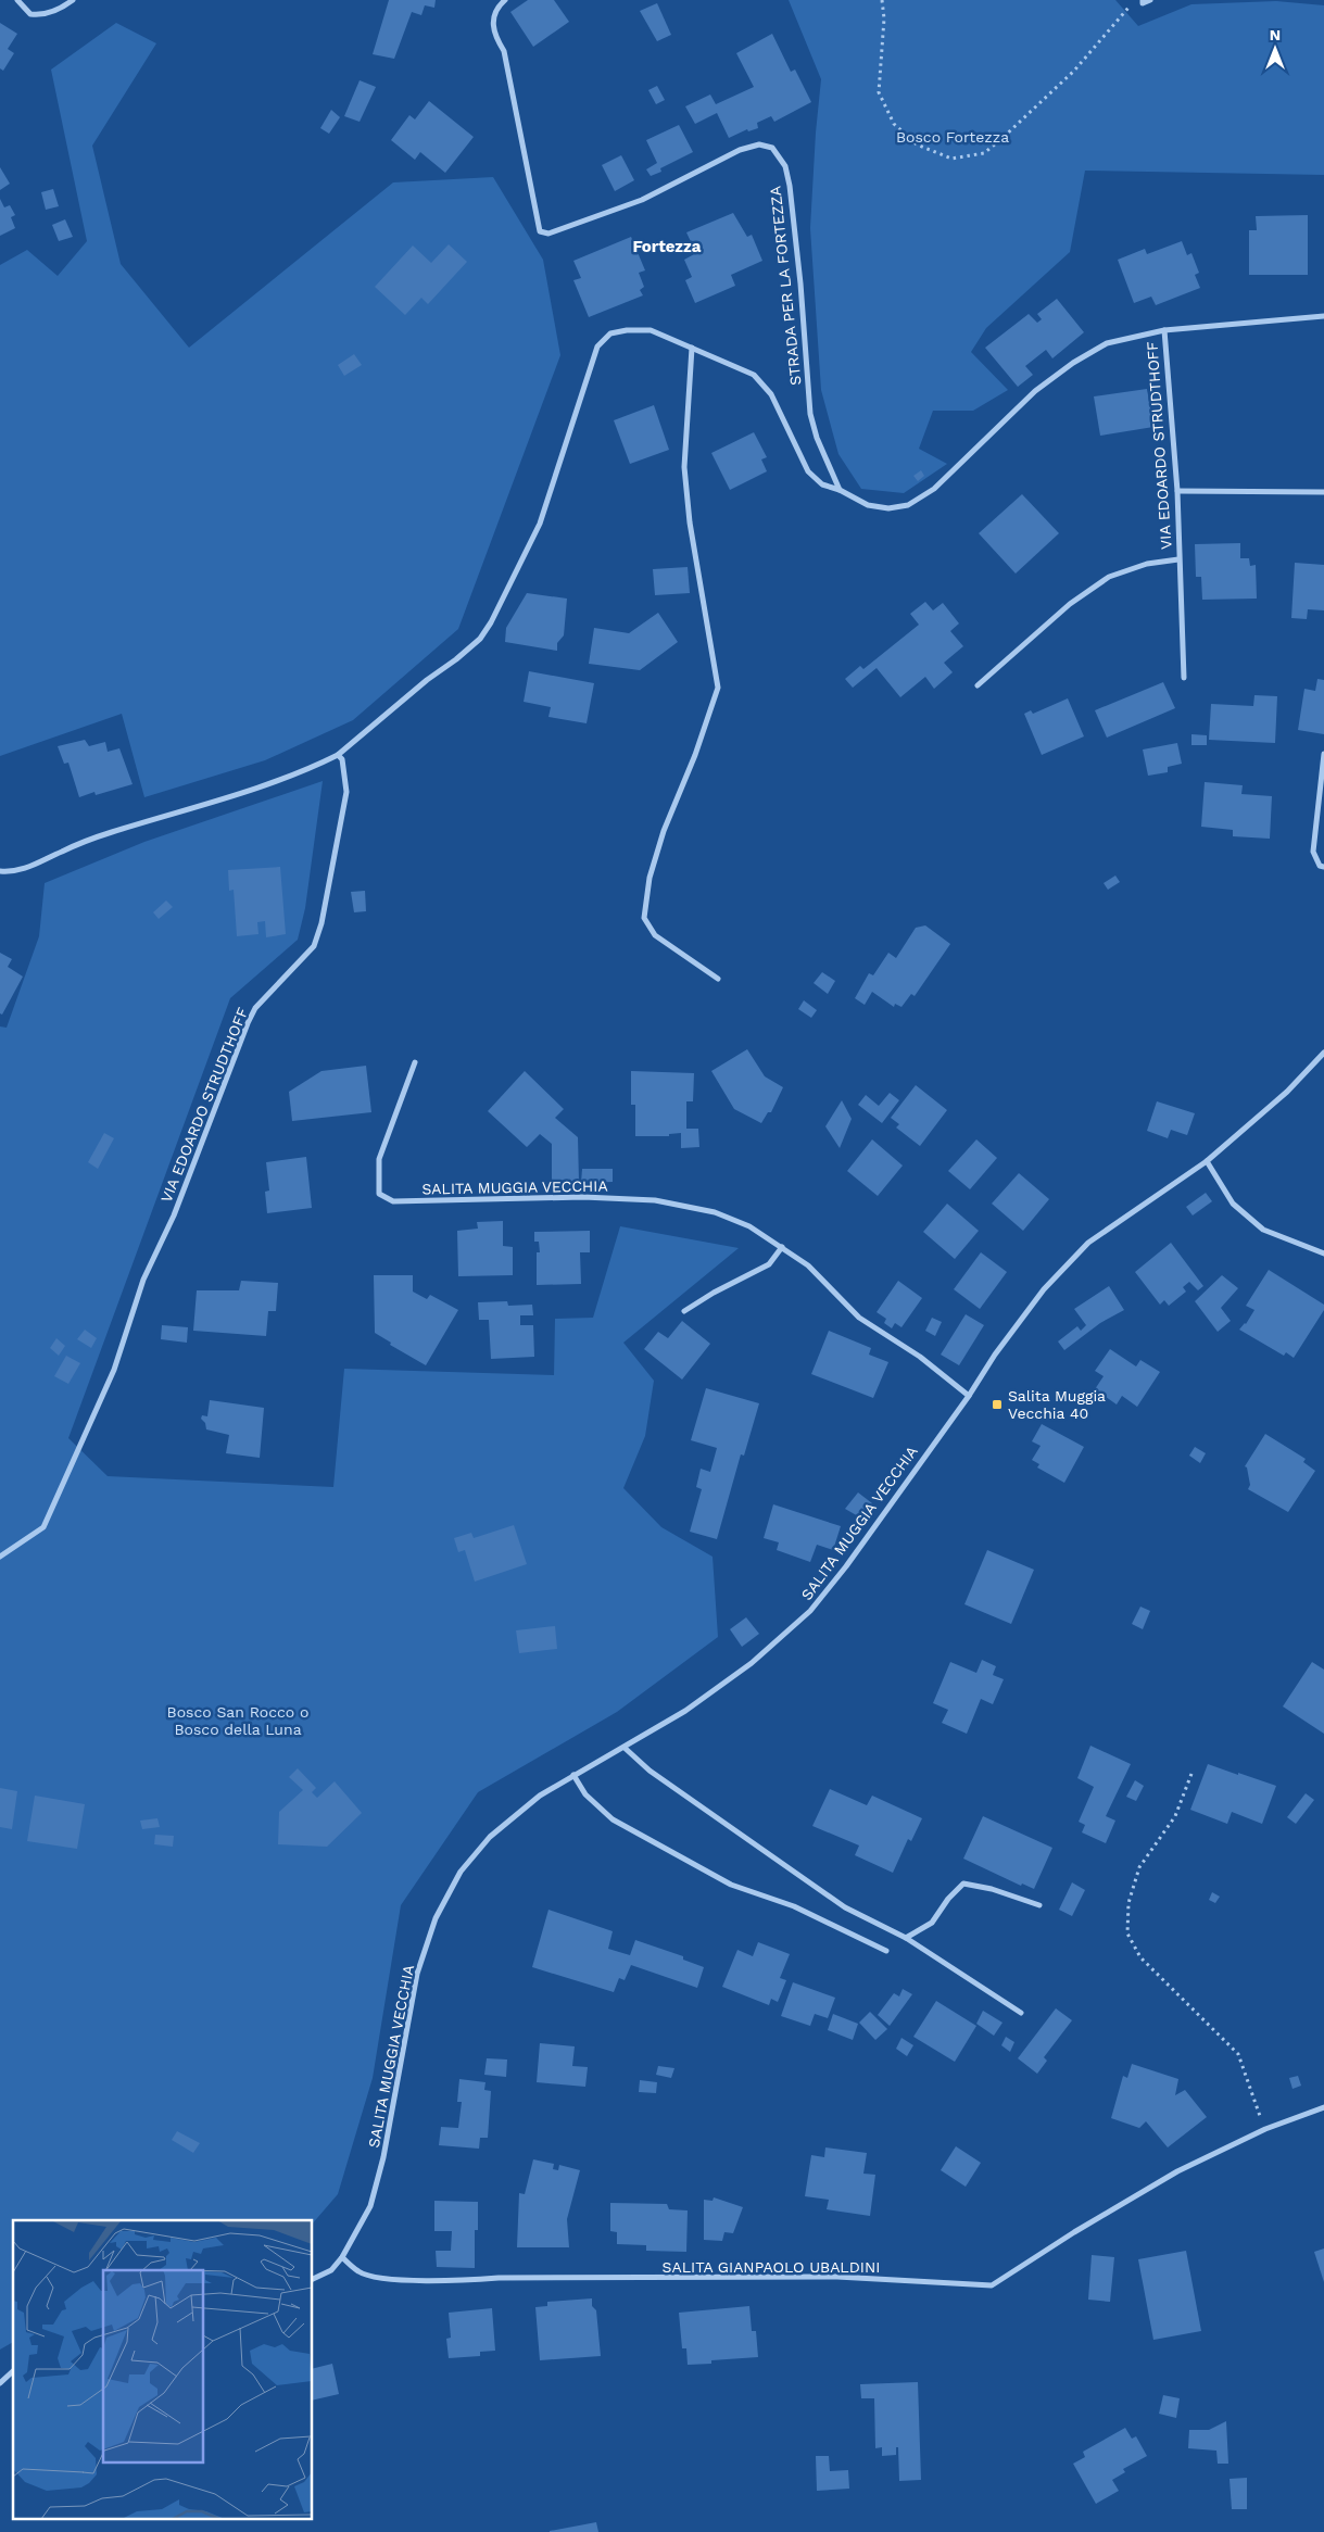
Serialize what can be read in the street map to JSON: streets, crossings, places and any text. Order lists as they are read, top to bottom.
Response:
{
  "streets": {
    "street": [
      "STRADA PER LA FORTEZZA",
      "VIA EDOARDO STRUDTHOFF",
      "SALITA MUGGIA VECCHIA",
      "SALITA GIANPAOLO UBALDINI"
    ]
  },
  "crossings": [
    ["STRADA PER LA FORTEZZA", "VIA EDOARDO STRUDTHOFF"],
    ["SALITA MUGGIA VECCHIA", "SALITA GIANPAOLO UBALDINI"]
  ],
  "districts": ["Fortezza"],
  "parks": ["Bosco Fortezza", "Bosco San Rocco o Bosco della Luna"],
  "places": {
    "transit": ["Salita Muggia Vecchia 40"]
  },
  "north": "top"
}
